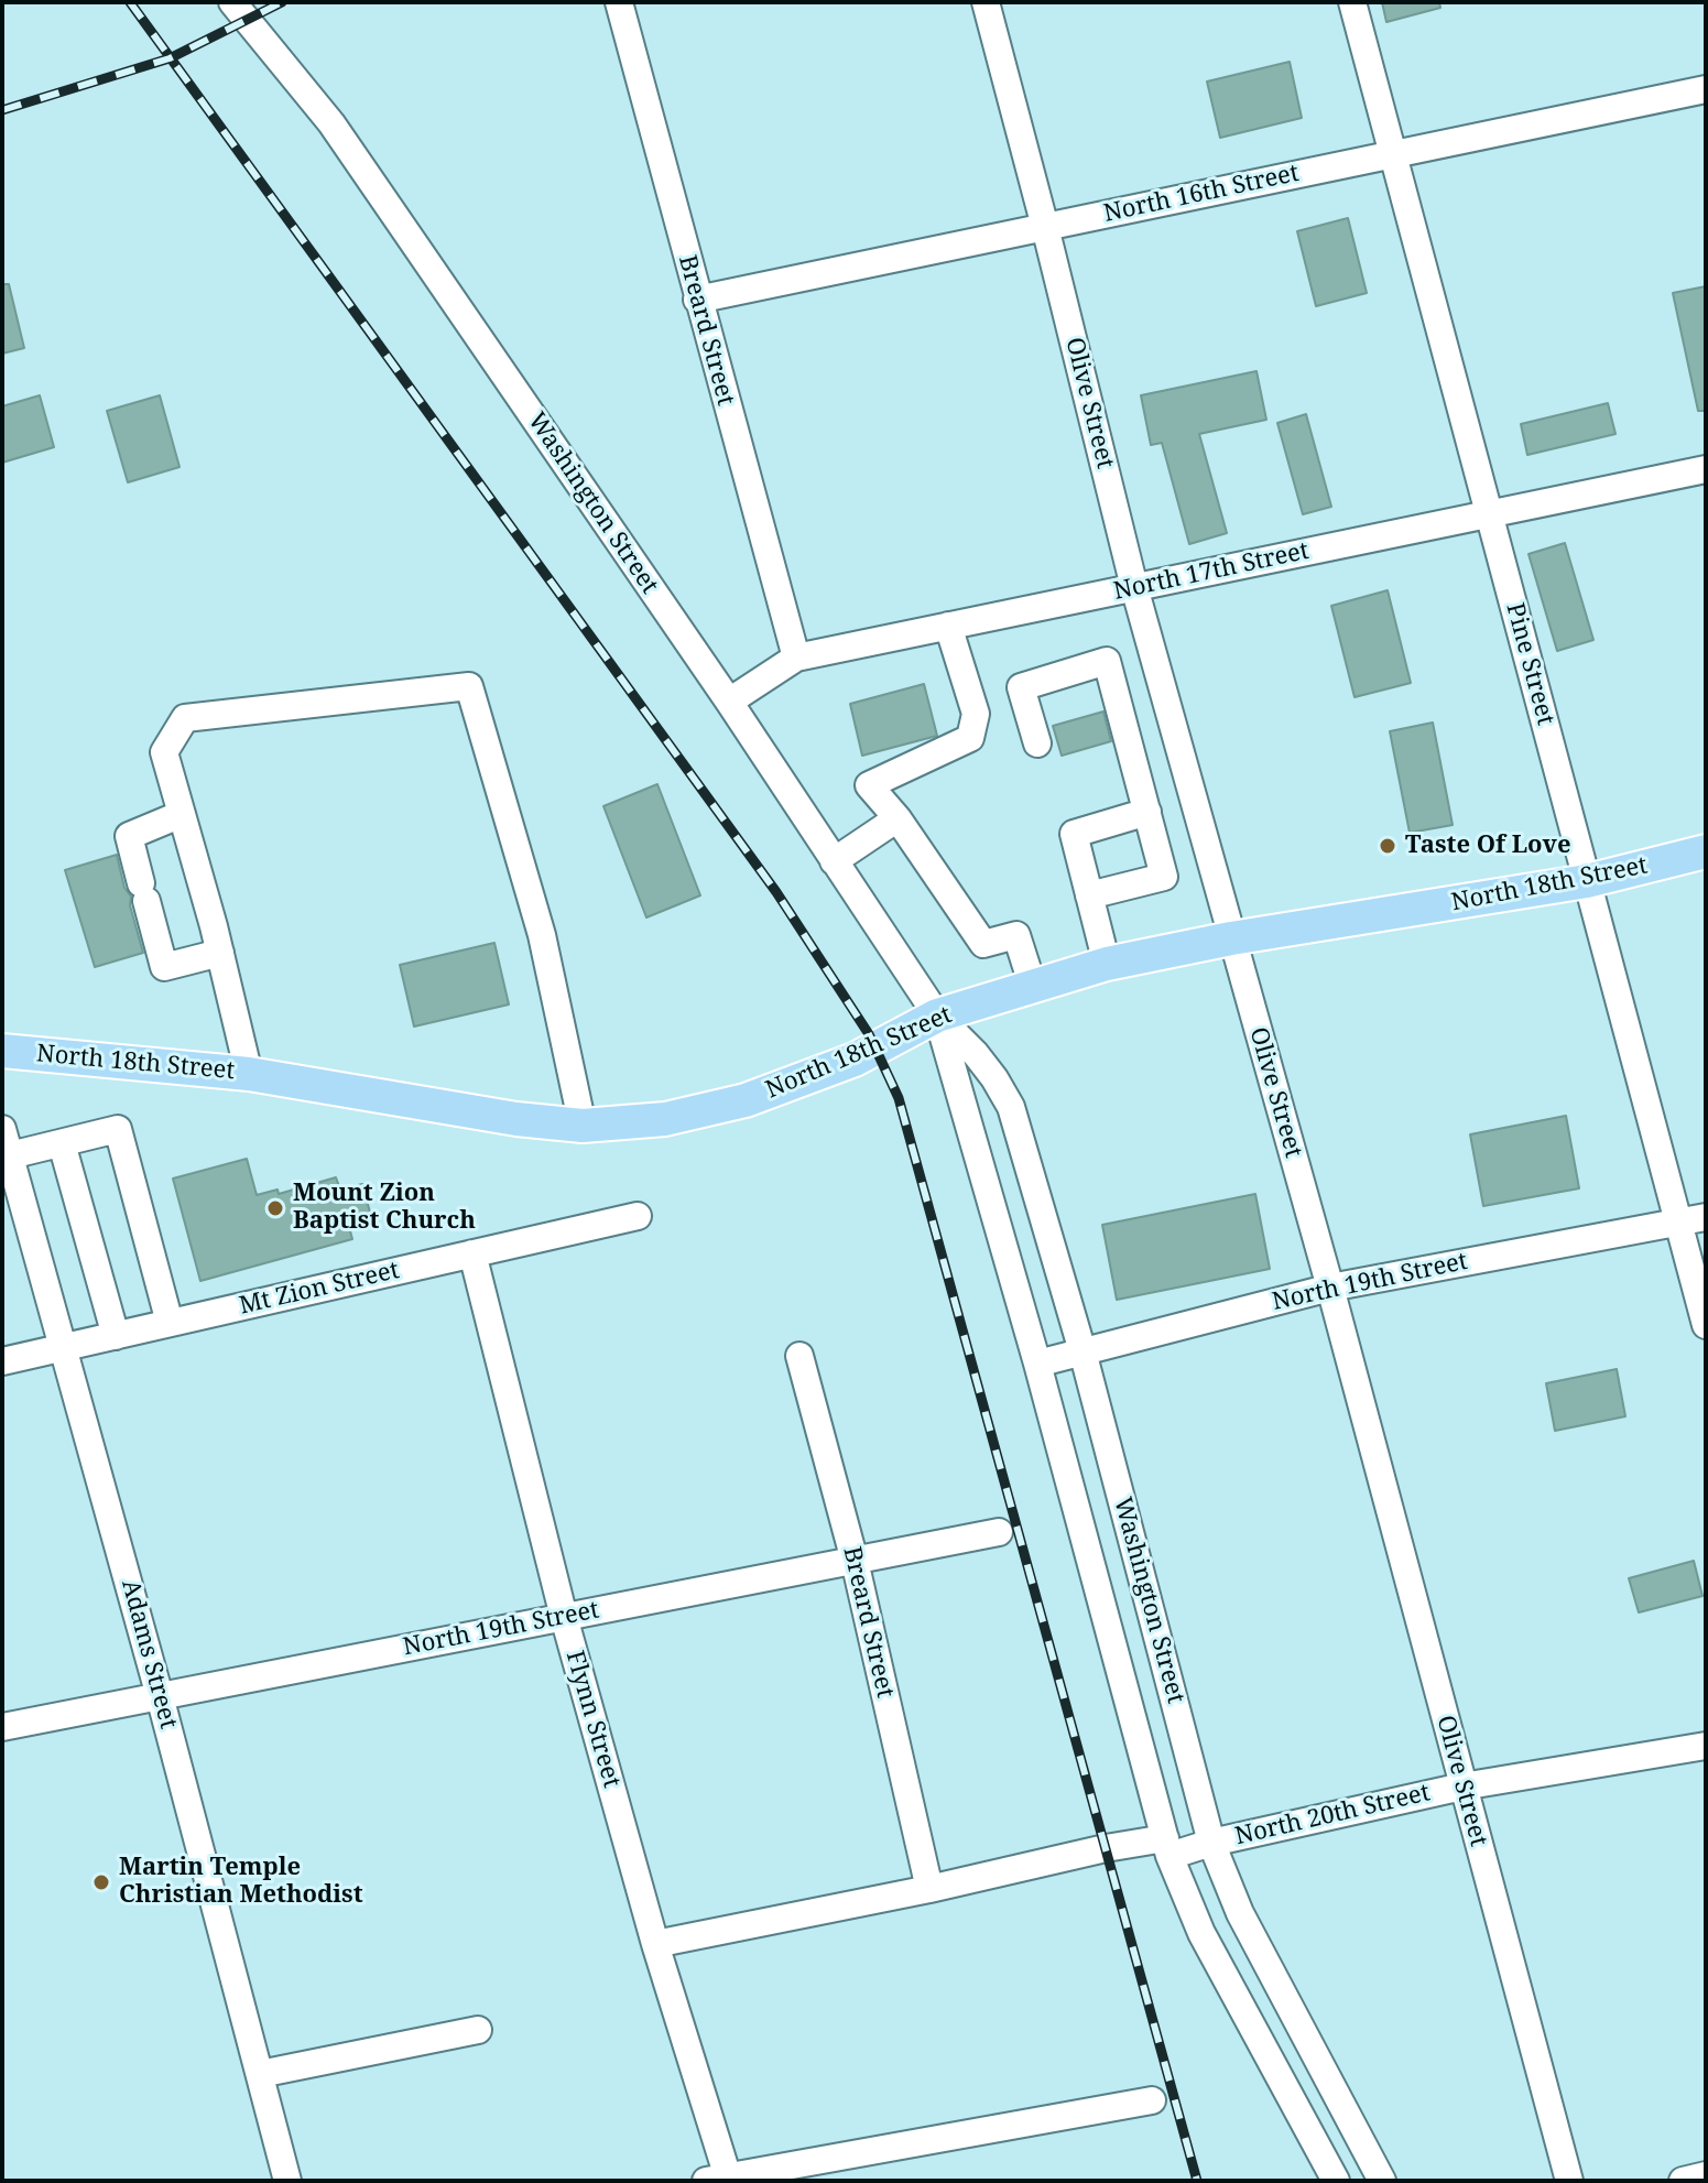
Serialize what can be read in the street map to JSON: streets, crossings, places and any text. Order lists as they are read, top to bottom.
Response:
{
  "streets": {
    "main road": ["North 18th Street"],
    "street": [
      "North 16th Street",
      "Breard Street",
      "Olive Street",
      "Washington Street",
      "North 17th Street",
      "Pine Street",
      "North 19th Street",
      "Mt Zion Street",
      "Adams Street",
      "Flynn Street",
      "North 20th Street"
    ]
  },
  "crossings": [
    ["North 16th Street", "Breard Street"],
    ["North 16th Street", "Olive Street"],
    ["North 16th Street", "Pine Street"],
    ["Breard Street", "North 17th Street"],
    ["Breard Street", "North 19th Street"],
    ["Breard Street", "North 20th Street"],
    ["Olive Street", "North 17th Street"],
    ["Olive Street", "North 18th Street"],
    ["Olive Street", "North 19th Street"],
    ["Olive Street", "North 20th Street"],
    ["Washington Street", "North 17th Street"],
    ["Washington Street", "North 18th Street"],
    ["Washington Street", "North 19th Street"],
    ["Washington Street", "North 20th Street"],
    ["North 17th Street", "Pine Street"],
    ["Pine Street", "North 18th Street"],
    ["Pine Street", "North 19th Street"],
    ["North 19th Street", "Adams Street"],
    ["North 19th Street", "Flynn Street"],
    ["Mt Zion Street", "Adams Street"],
    ["Mt Zion Street", "Flynn Street"],
    ["Flynn Street", "North 20th Street"]
  ],
  "places": ["Taste Of Love", "Mount Zion Baptist Church", "Martin Temple Christian Methodist"]
}
